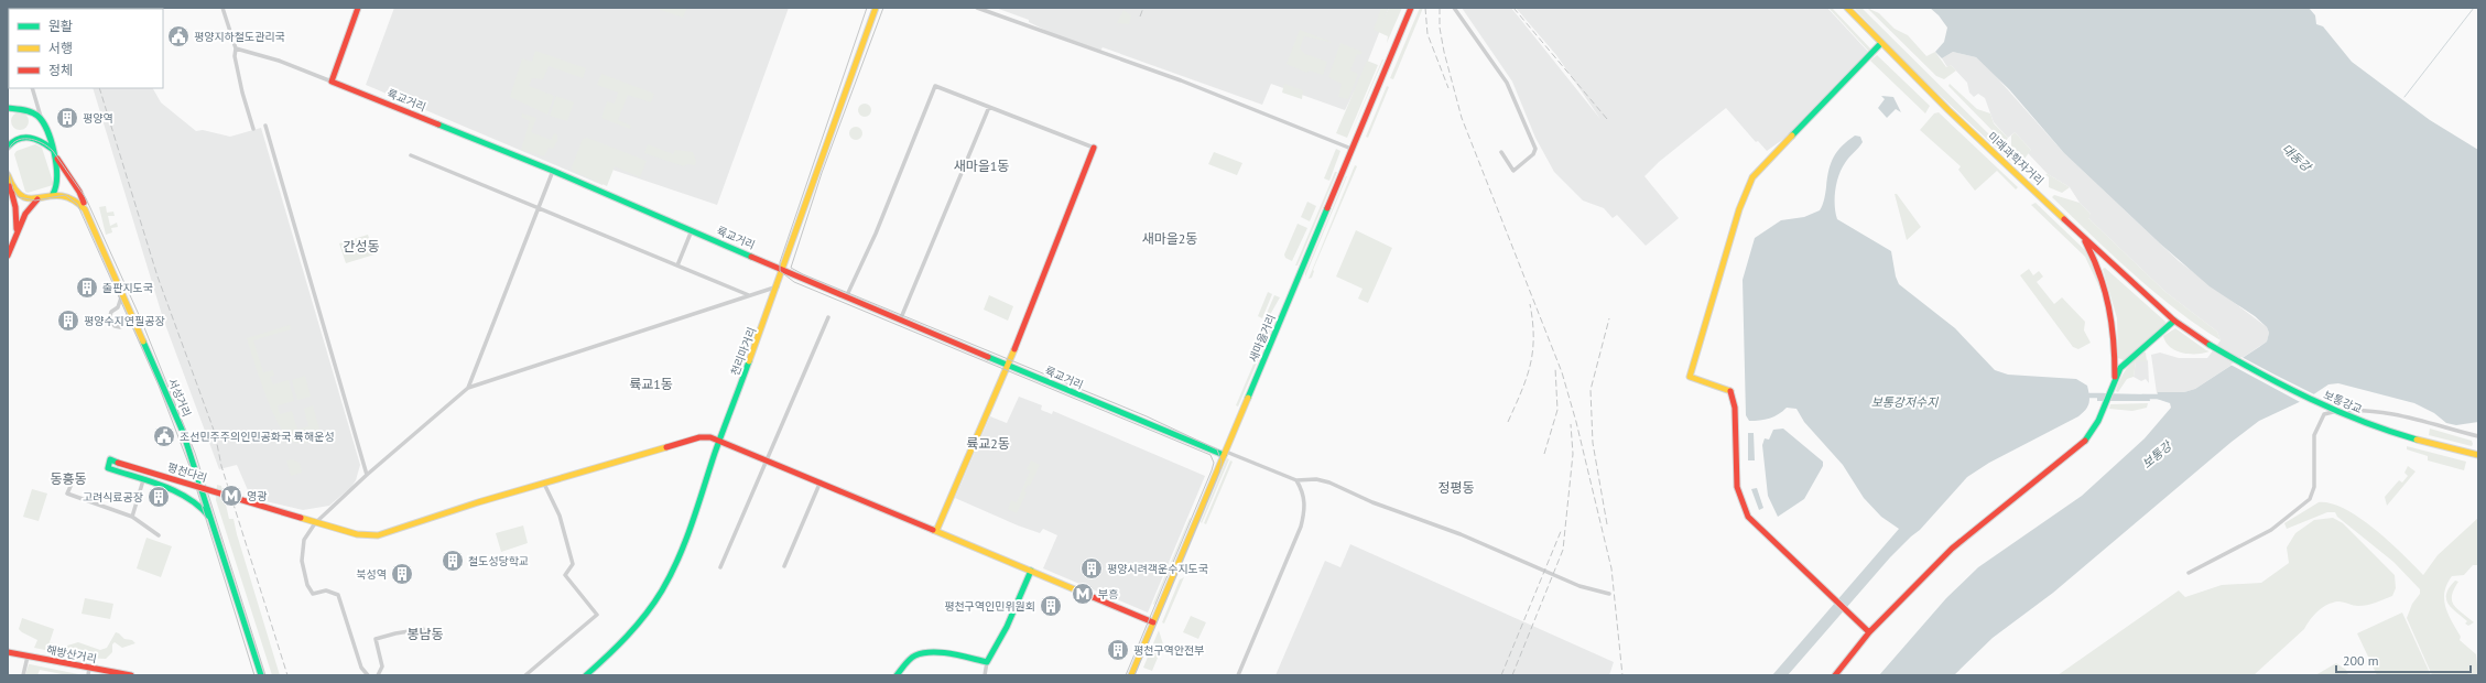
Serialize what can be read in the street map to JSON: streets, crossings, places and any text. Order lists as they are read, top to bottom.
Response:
{
  "streets": {
    "main road": [
      "륙교거리",
      "미래과학자거리",
      "새마을거리",
      "천리마거리",
      "서성거리",
      "보통강교",
      "평천다리",
      "해방산거리"
    ]
  },
  "crossings": [
    ["륙교거리", "새마을거리"],
    ["륙교거리", "천리마거리"],
    ["미래과학자거리", "보통강교"],
    ["새마을거리", "평천다리"],
    ["천리마거리", "평천다리"]
  ],
  "districts": [
    "새마을1동",
    "새마을2동",
    "간성동",
    "륙교1동",
    "륙교2동",
    "동흥동",
    "정평동",
    "봉남동"
  ],
  "water": ["대동강", "보통강저수지", "보통강"],
  "places": {
    "public building": ["평양지하철도관리국", "조선민주주의인민공화국 륙해운성"],
    "building": [
      "평양역",
      "출판지도국",
      "평양수지연필공장",
      "고려식료공장",
      "철도성당학교",
      "평양시려객운수지도국",
      "북성역",
      "평천구역인민위원회",
      "평천구역안전부"
    ],
    "metro station": ["영광", "부흥"]
  },
  "legend": ["원활", "서행", "정체"],
  "scale_bar": "200 m"
}
